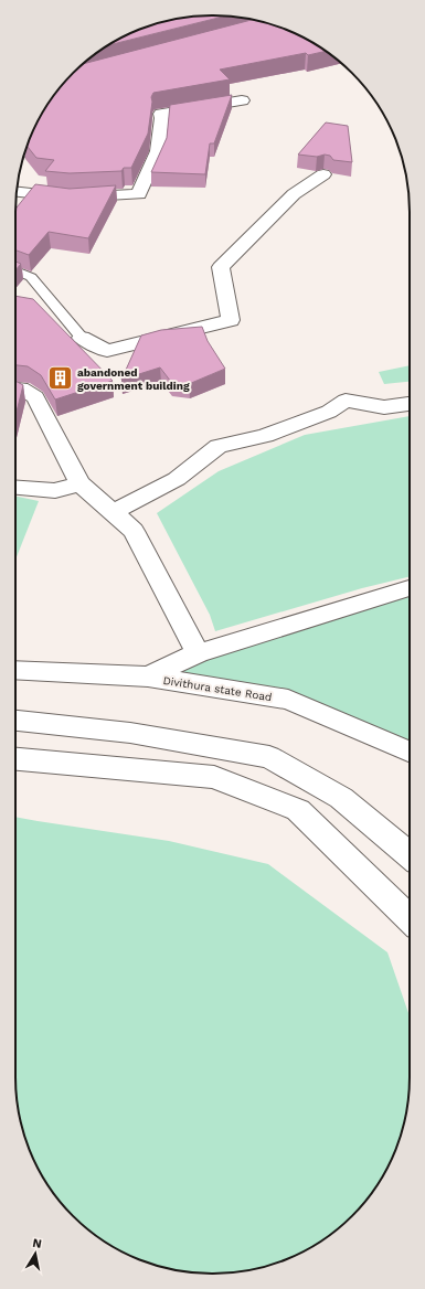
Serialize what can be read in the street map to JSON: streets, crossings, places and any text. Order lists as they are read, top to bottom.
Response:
{
  "streets": {
    "main road": ["Divithura state Road"]
  },
  "places": {
    "building": ["abandoned government building"]
  },
  "north": "top"
}
